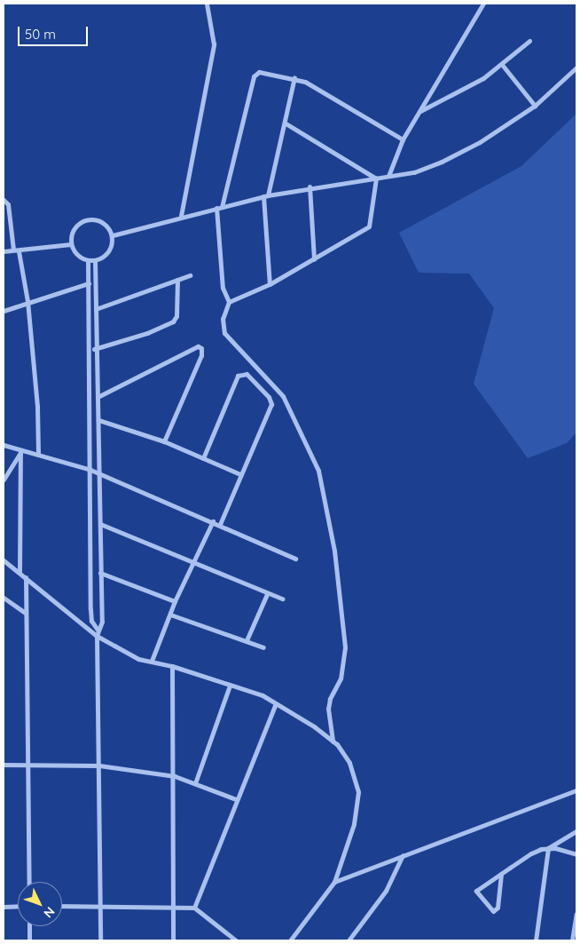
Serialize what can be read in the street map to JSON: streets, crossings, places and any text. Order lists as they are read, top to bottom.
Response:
{
  "scale_bar": "50 m",
  "north": "bottom right"
}
